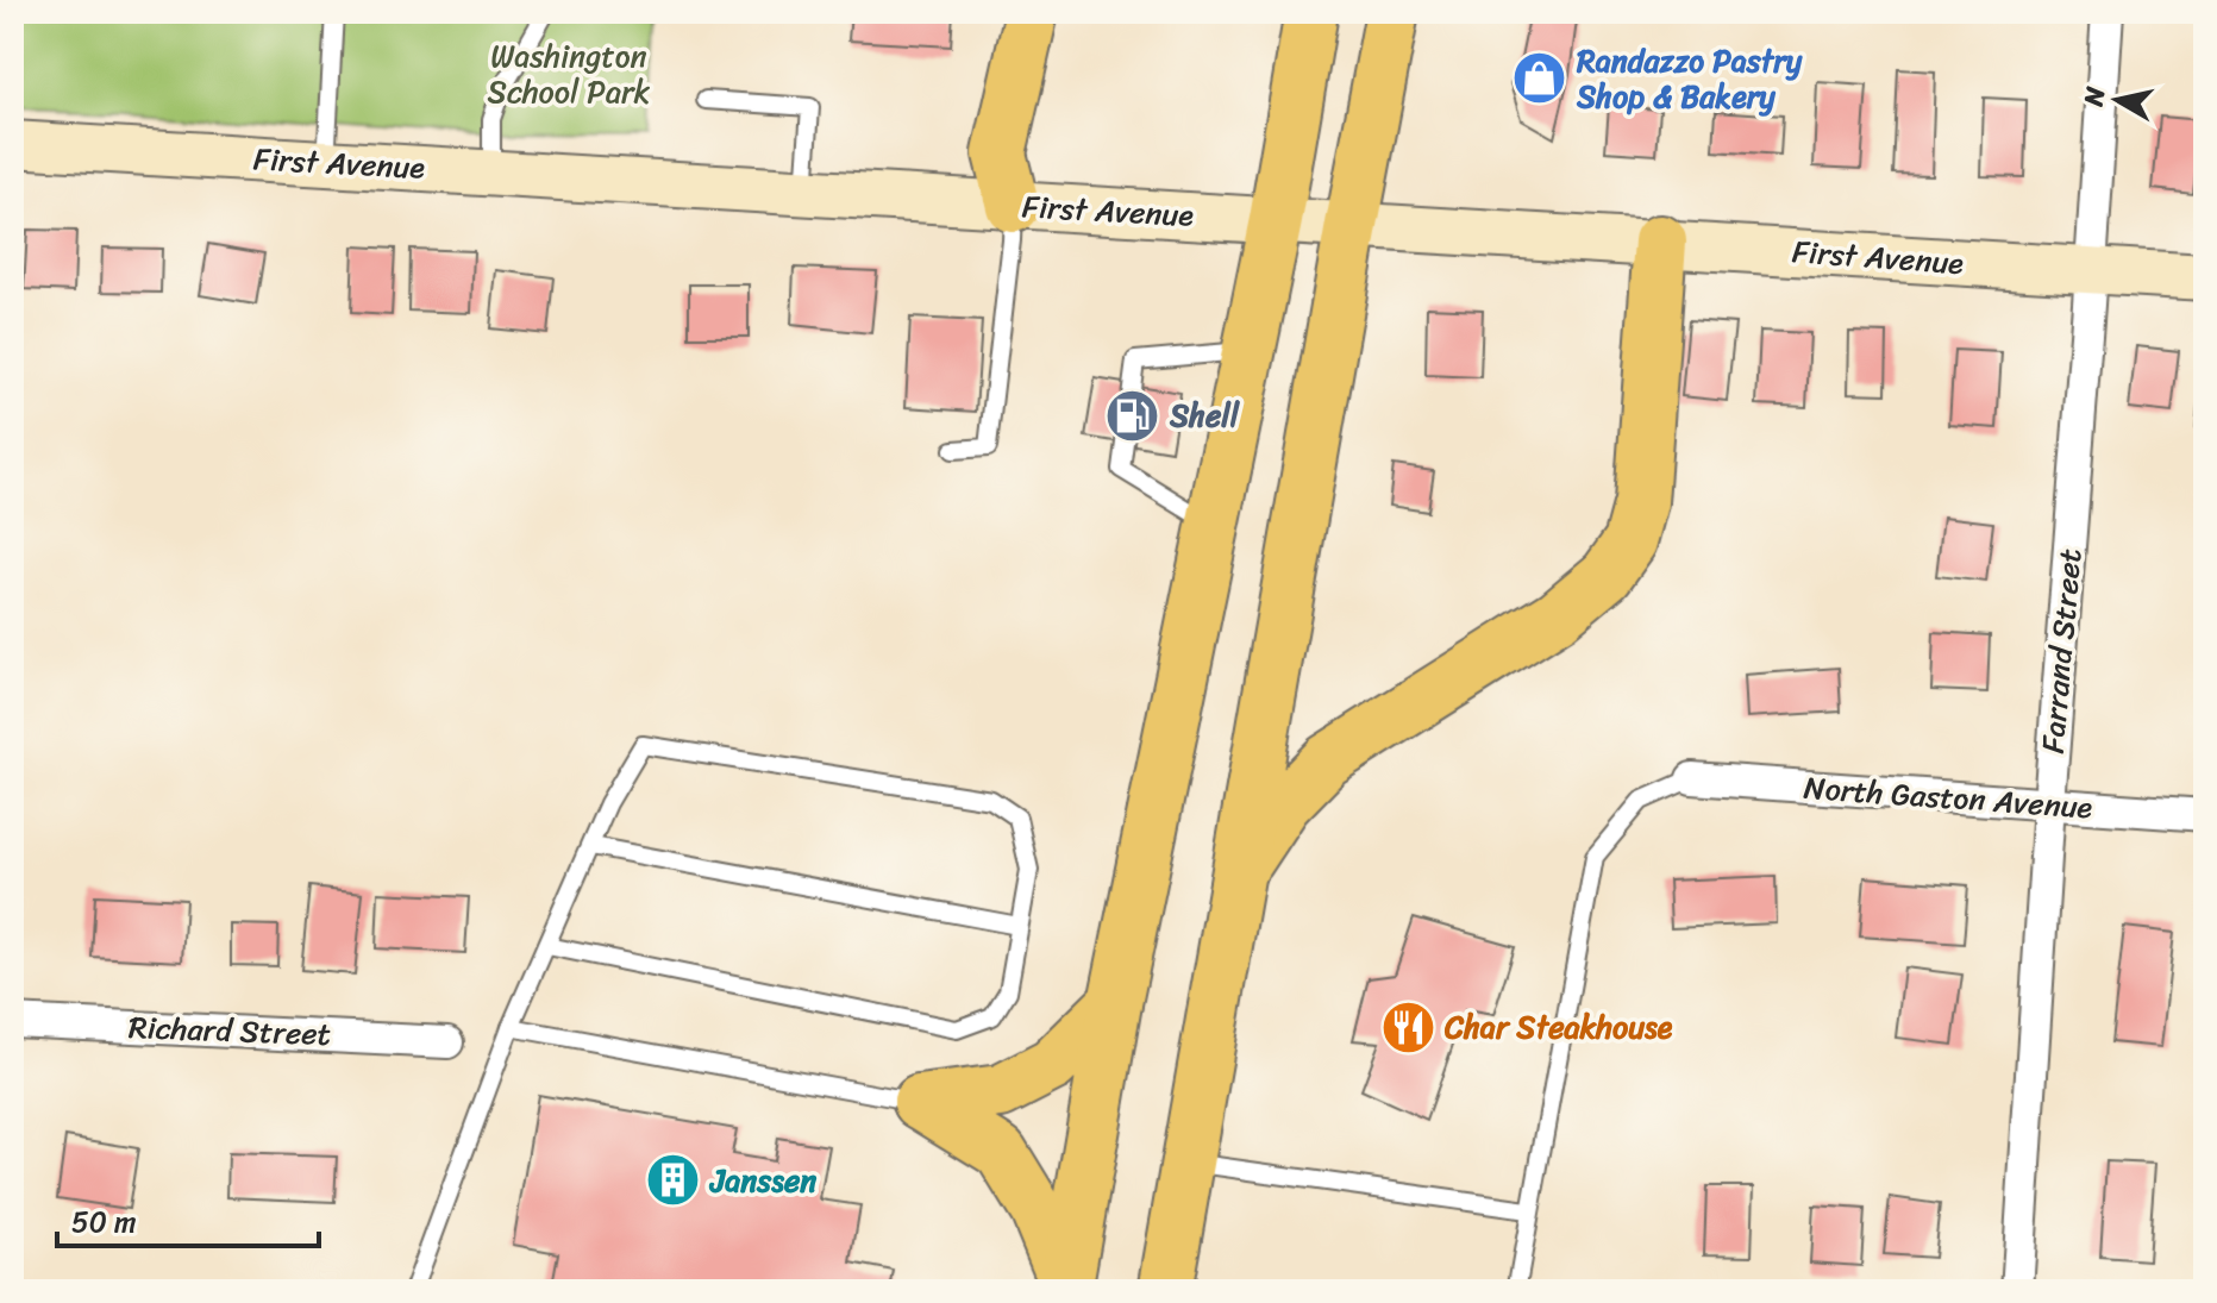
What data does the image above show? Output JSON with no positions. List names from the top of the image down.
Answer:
{
  "streets": {
    "street": [
      "First Avenue",
      "Farrand Street",
      "North Gaston Avenue",
      "Richard Street"
    ]
  },
  "crossings": [
    ["First Avenue", "Farrand Street"],
    ["Farrand Street", "North Gaston Avenue"]
  ],
  "parks": ["Washington School Park"],
  "places": {
    "shop": ["Randazzo Pastry Shop & Bakery"],
    "fuel station": ["Shell"],
    "restaurant": ["Char Steakhouse"],
    "building": ["Janssen"]
  },
  "scale_bar": "50 m",
  "north": "left"
}
